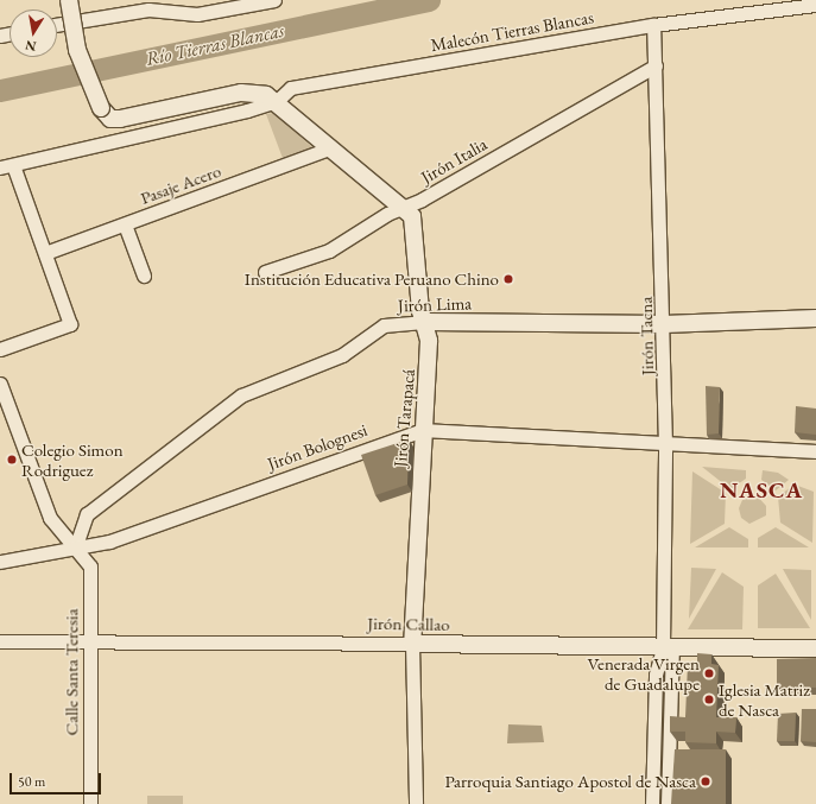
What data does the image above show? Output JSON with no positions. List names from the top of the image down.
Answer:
{
  "streets": {
    "street": [
      "Malecón Tierras Blancas",
      "Jirón Italia",
      "Pasaje Acero",
      "Jirón Lima",
      "Jirón Tacna",
      "Jirón Tarapacá",
      "Jirón Bolognesi",
      "Jirón Callao",
      "Calle Santa Teresia"
    ]
  },
  "crossings": [
    ["Malecón Tierras Blancas", "Jirón Tacna"],
    ["Malecón Tierras Blancas", "Jirón Tarapacá"],
    ["Jirón Italia", "Jirón Tacna"],
    ["Jirón Italia", "Jirón Tarapacá"],
    ["Pasaje Acero", "Jirón Tarapacá"],
    ["Jirón Lima", "Jirón Tacna"],
    ["Jirón Lima", "Jirón Tarapacá"],
    ["Jirón Lima", "Jirón Bolognesi"],
    ["Jirón Lima", "Calle Santa Teresia"],
    ["Jirón Tacna", "Jirón Bolognesi"],
    ["Jirón Tacna", "Jirón Callao"],
    ["Jirón Tarapacá", "Jirón Bolognesi"],
    ["Jirón Tarapacá", "Jirón Callao"],
    ["Jirón Bolognesi", "Calle Santa Teresia"],
    ["Jirón Callao", "Calle Santa Teresia"]
  ],
  "districts": ["NASCA"],
  "water": ["Río Tierras Blancas"],
  "places": [
    "Institución Educativa Peruano Chino",
    "Colegio Simon Rodriguez",
    "Venerada Virgen de Guadalupe",
    "Iglesia Matriz de Nasca",
    "Parroquia Santiago Apostol de Nasca"
  ],
  "scale_bar": "50 m",
  "north": "bottom"
}
